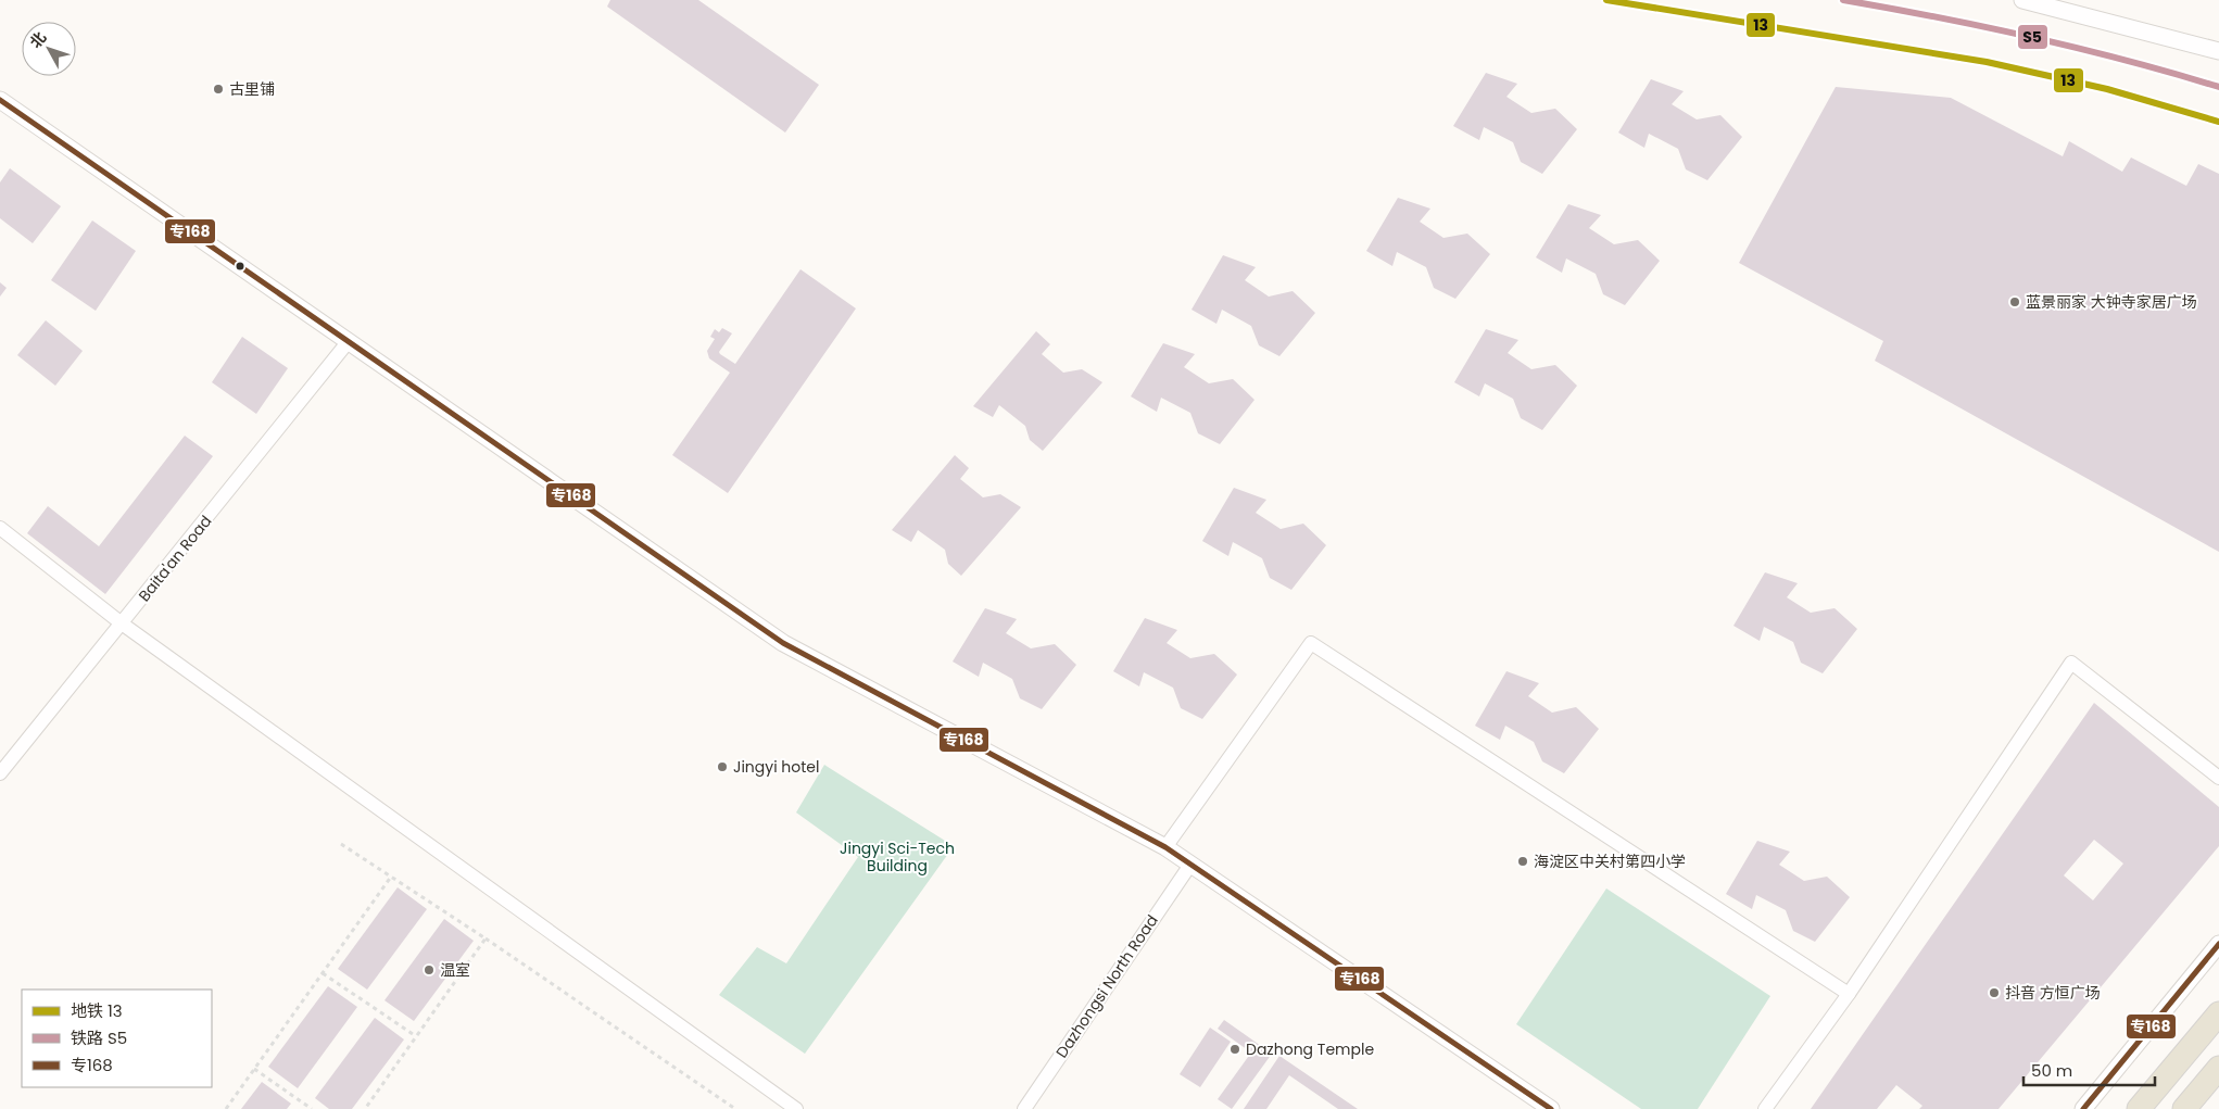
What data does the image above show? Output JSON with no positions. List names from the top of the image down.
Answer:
{
  "streets": {
    "street": ["Baita'an Road", "Dazhongsi North Road"]
  },
  "parks": ["Jingyi Sci-Tech Building"],
  "places": [
    "古里铺",
    "蓝景丽家 大钟寺家居广场",
    "Jingyi hotel",
    "海淀区中关村第四小学",
    "温室",
    "抖音 方恒广场",
    "Dazhong Temple"
  ],
  "lines": ["metro line 13", "rail line S5", "transit line 专168"],
  "legend": ["地铁 13", "铁路 S5", "专168"],
  "scale_bar": "50 m",
  "north": "top left"
}
